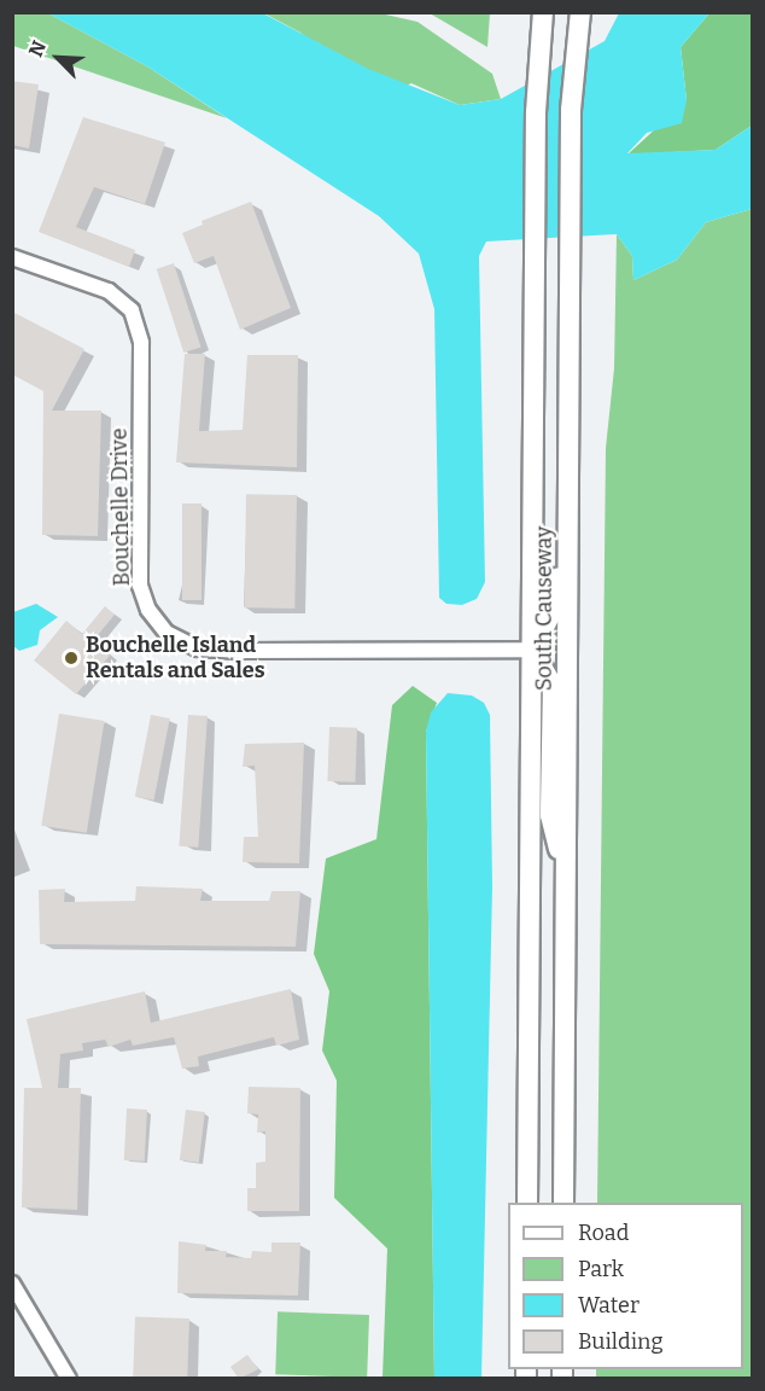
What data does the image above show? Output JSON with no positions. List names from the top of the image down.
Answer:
{
  "streets": {
    "main road": ["South Causeway"],
    "street": ["Bouchelle Drive"]
  },
  "crossings": [
    ["Bouchelle Drive", "South Causeway"]
  ],
  "places": ["Bouchelle Island Rentals and Sales"],
  "legend": [
    "Road",
    "Park",
    "Water",
    "Building"
  ],
  "north": "top left"
}
